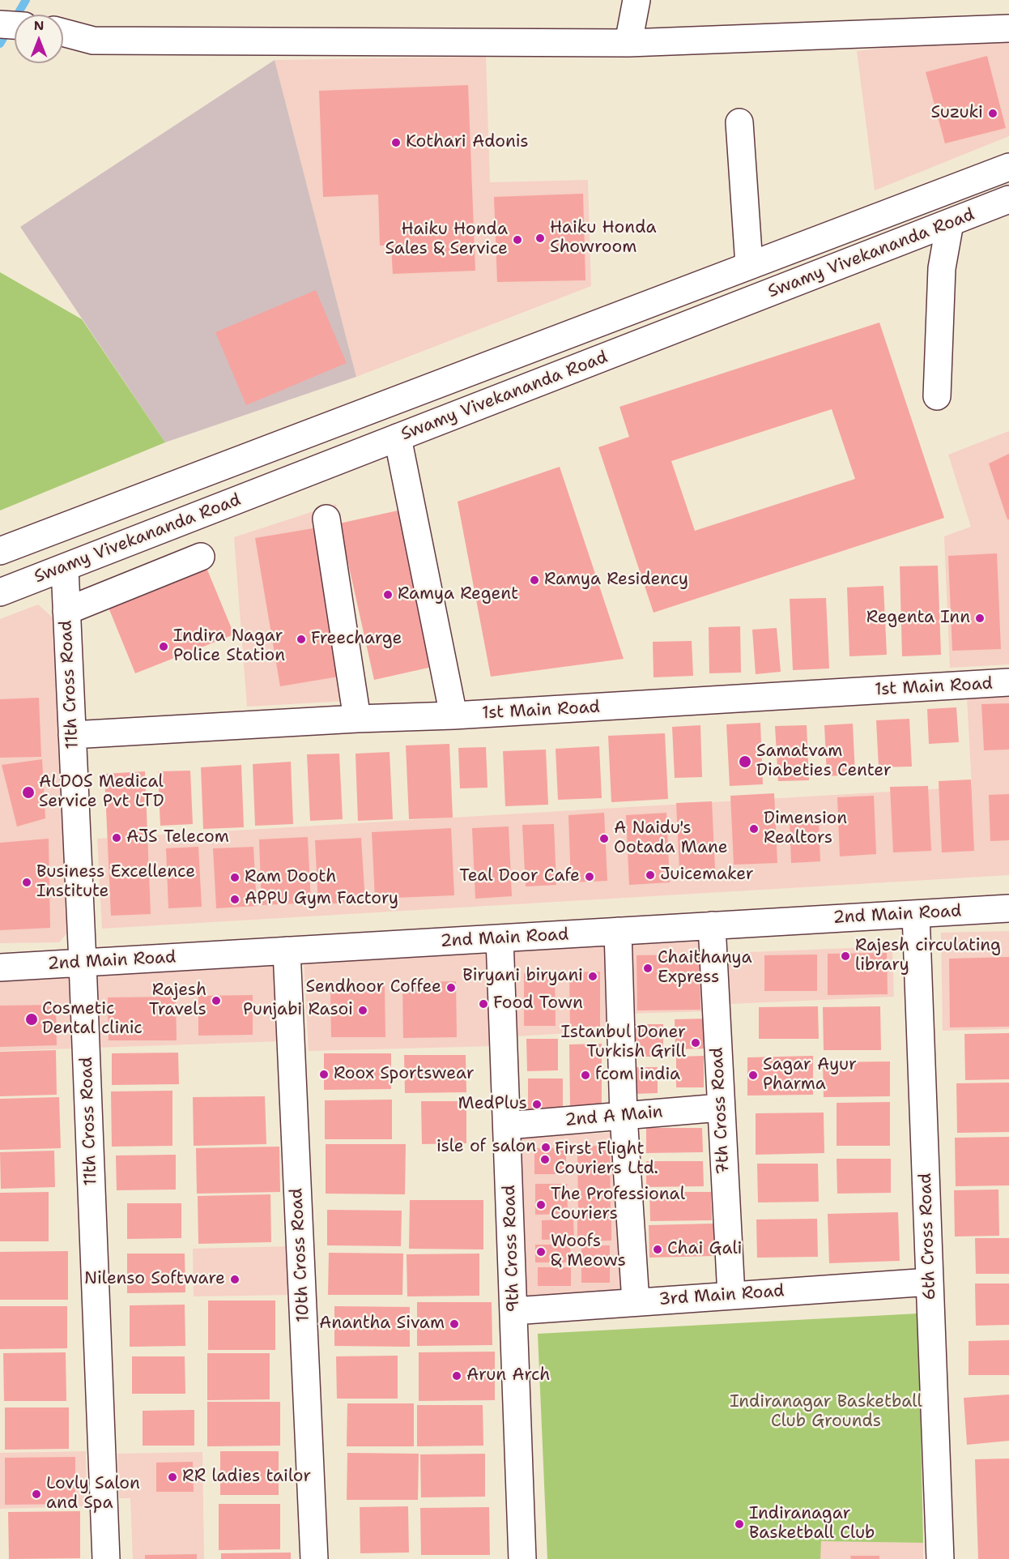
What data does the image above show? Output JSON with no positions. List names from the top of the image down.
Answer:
{
  "streets": {
    "street": [
      "Swamy Vivekananda Road",
      "11th Cross Road",
      "1st Main Road",
      "2nd Main Road",
      "7th Cross Road",
      "2nd A Main",
      "6th Cross Road",
      "9th Cross Road",
      "10th Cross Road",
      "3rd Main Road"
    ]
  },
  "crossings": [
    ["Swamy Vivekananda Road", "11th Cross Road"],
    ["11th Cross Road", "1st Main Road"],
    ["11th Cross Road", "2nd Main Road"],
    ["2nd Main Road", "7th Cross Road"],
    ["2nd Main Road", "6th Cross Road"],
    ["2nd Main Road", "9th Cross Road"],
    ["2nd Main Road", "10th Cross Road"],
    ["7th Cross Road", "2nd A Main"],
    ["7th Cross Road", "3rd Main Road"],
    ["2nd A Main", "9th Cross Road"],
    ["6th Cross Road", "3rd Main Road"],
    ["9th Cross Road", "3rd Main Road"]
  ],
  "parks": ["Indiranagar Basketball Club Grounds"],
  "places": [
    "Suzuki",
    "Kothari Adonis",
    "Haiku Honda Showroom",
    "Haiku Honda Sales & Service",
    "Ramya Residency",
    "Ramya Regent",
    "Regenta Inn",
    "Freecharge",
    "Indira Nagar Police Station",
    "Samatvam Diabeties Center",
    "ALDOS Medical Service Pvt LTD",
    "Dimension Realtors",
    "AJS Telecom",
    "A Naidu's Ootada Mane",
    "Juicemaker",
    "Teal Door Cafe",
    "Ram Dooth",
    "Business Excellence Institute",
    "APPU Gym Factory",
    "Rajesh circulating library",
    "Chaithanya Express",
    "Biryani biryani",
    "Sendhoor Coffee",
    "Rajesh Travels",
    "Food Town",
    "Punjabi Rasoi",
    "Cosmetic Dental clinic",
    "Istanbul Doner Turkish Grill",
    "Roox Sportswear",
    "fcom india",
    "Sagar Ayur Pharma",
    "MedPlus",
    "isle of salon",
    "First Flight Couriers Ltd.",
    "The Professional Couriers",
    "Chai Gali",
    "Woofs & Meows",
    "Nilenso Software",
    "Anantha Sivam",
    "Arun Arch",
    "RR ladies tailor",
    "Lovly Salon and Spa",
    "Indiranagar Basketball Club"
  ],
  "north": "top"
}
